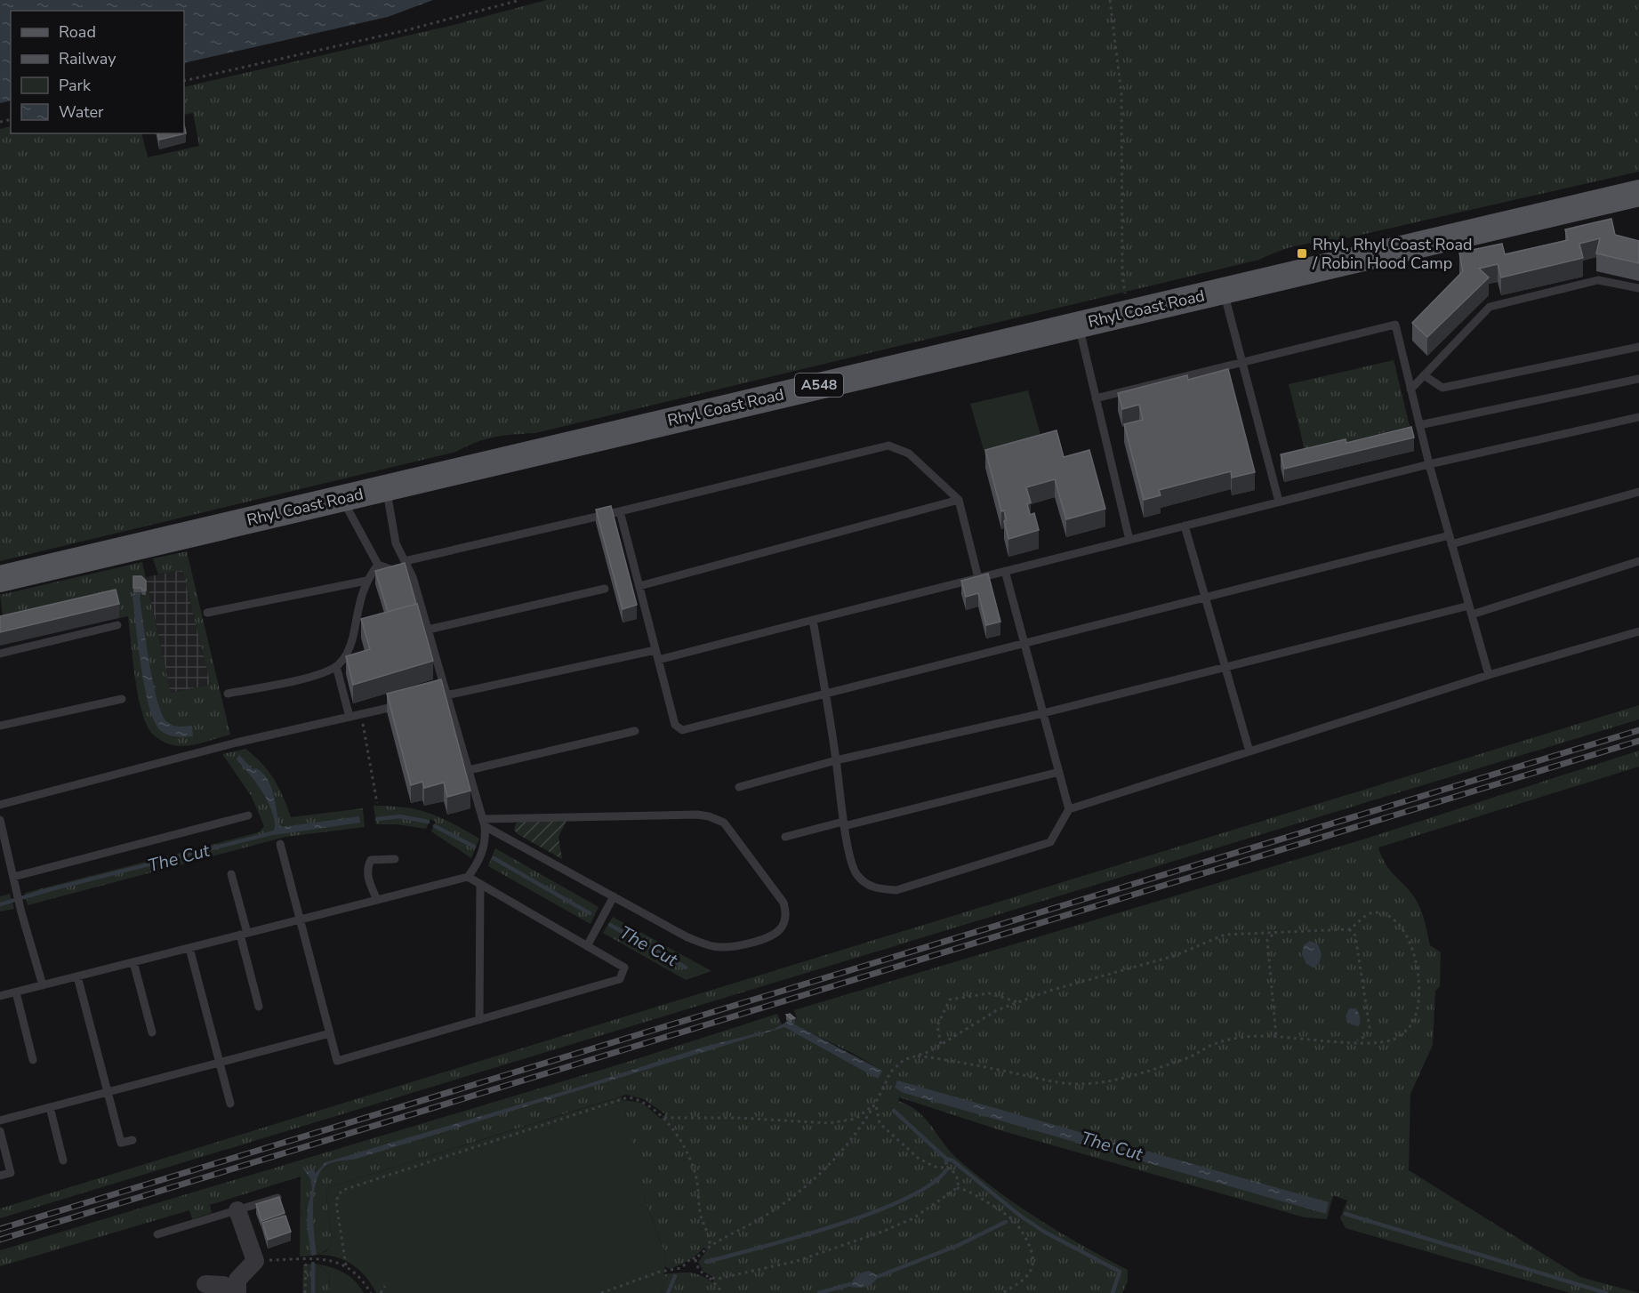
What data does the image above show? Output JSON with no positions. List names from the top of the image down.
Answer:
{
  "streets": {
    "main road": ["Rhyl Coast Road", "A548"]
  },
  "water": ["The Cut"],
  "places": {
    "transit": ["Rhyl, Rhyl Coast Road / Robin Hood Camp"]
  },
  "legend": [
    "Road",
    "Railway",
    "Park",
    "Water"
  ]
}
